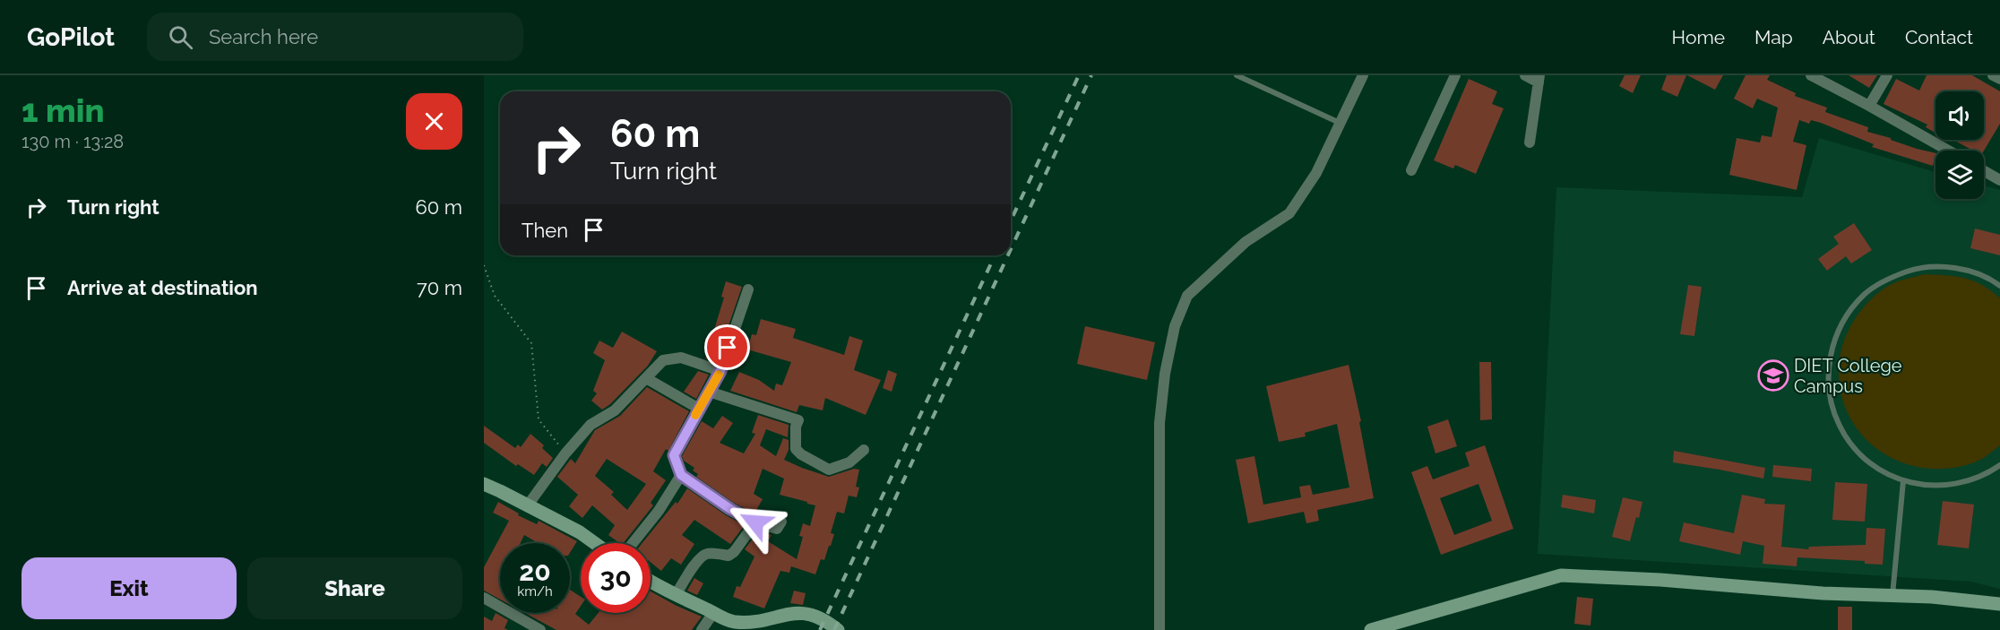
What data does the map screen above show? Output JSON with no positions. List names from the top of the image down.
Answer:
{
  "places": {
    "school or university": ["DIET College Campus"]
  },
  "page": {
    "header": "GoPilot",
    "search": "Search here",
    "nav": [
      "Home",
      "Map",
      "About",
      "Contact"
    ],
    "heading": ["1 min", "130 m · 13:28"],
    "turn": ["60 m", "Turn right"],
    "list": [
      {
        "name": "Turn right",
        "value": "60 m"
      },
      {
        "name": "Arrive at destination",
        "value": "70 m"
      }
    ],
    "then": "Then",
    "speed": "20 km/h",
    "limit": "30",
    "buttons": ["Exit", "Share"]
  }
}
